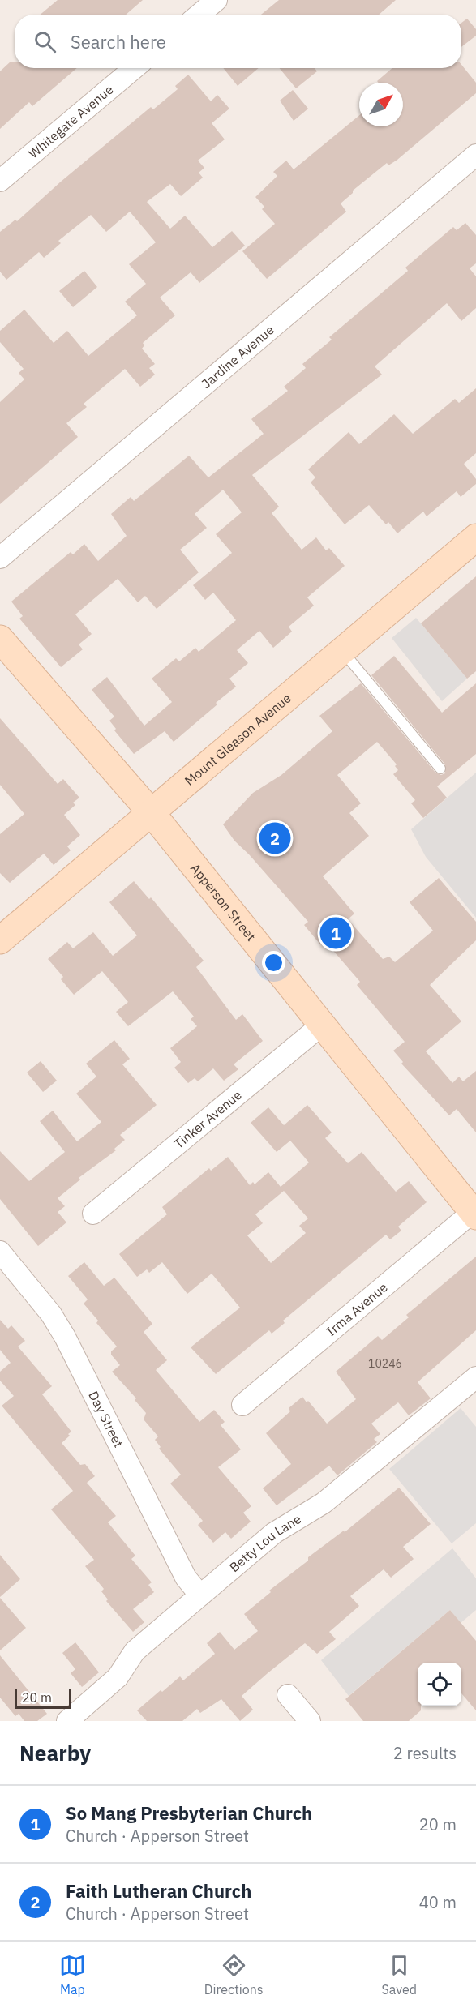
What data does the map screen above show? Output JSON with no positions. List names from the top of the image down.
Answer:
{
  "streets": {
    "street": [
      "Whitegate Avenue",
      "Jardine Avenue",
      "Mount Gleason Avenue",
      "Apperson Street",
      "Tinker Avenue",
      "Irma Avenue",
      "Day Street",
      "Betty Lou Lane"
    ]
  },
  "crossings": [
    ["Mount Gleason Avenue", "Apperson Street"],
    ["Apperson Street", "Tinker Avenue"],
    ["Apperson Street", "Irma Avenue"],
    ["Day Street", "Betty Lou Lane"]
  ],
  "house_numbers": ["10246"],
  "scale_bar": "20 m",
  "north": "top right",
  "page": {
    "search": "Search here",
    "pins": ["2", "1"],
    "scale": "20 m",
    "heading": ["Nearby", "2 results"],
    "list": [
      {
        "mark": "1",
        "name": "So Mang Presbyterian Church",
        "note": "Church · Apperson Street",
        "value": "20 m"
      },
      {
        "mark": "2",
        "name": "Faith Lutheran Church",
        "note": "Church · Apperson Street",
        "value": "40 m"
      }
    ],
    "nav": ["Map", "Directions", "Saved"]
  }
}
